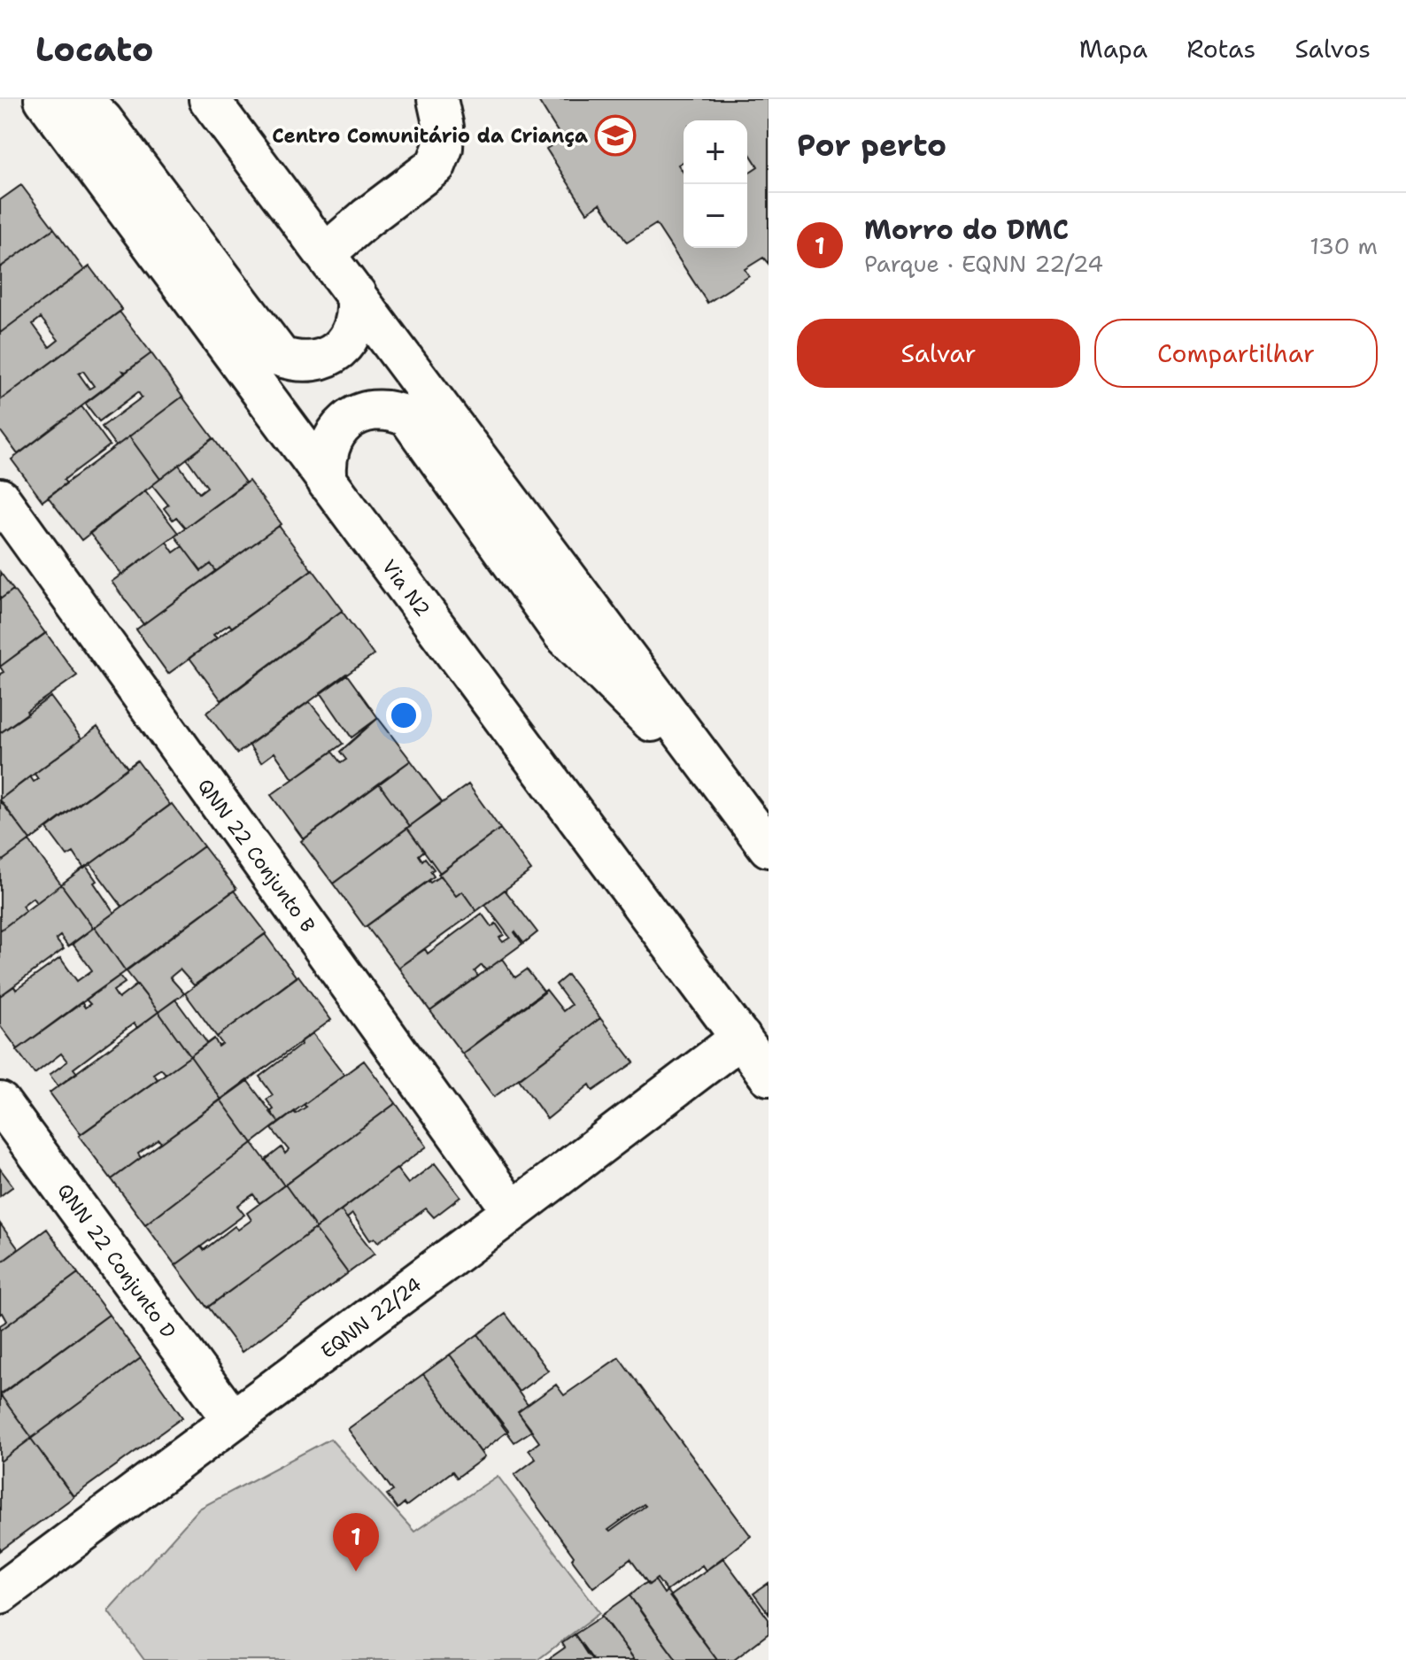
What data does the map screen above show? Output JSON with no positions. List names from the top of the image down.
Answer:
{
  "streets": {
    "main road": [
      "Via N2",
      "QNN 22 Conjunto B",
      "QNN 22 Conjunto D",
      "EQNN 22/24"
    ]
  },
  "crossings": [
    ["Via N2", "EQNN 22/24"],
    ["QNN 22 Conjunto B", "EQNN 22/24"],
    ["QNN 22 Conjunto D", "EQNN 22/24"]
  ],
  "places": {
    "school or university": ["Centro Comunitário da Criança"]
  },
  "page": {
    "header": "Locato",
    "nav": ["Mapa", "Rotas", "Salvos"],
    "heading": "Por perto",
    "map_buttons": ["+", "−"],
    "list": [
      {
        "mark": "1",
        "name": "Morro do DMC",
        "note": "Parque · EQNN 22/24",
        "value": "130 m"
      }
    ],
    "buttons": ["Salvar", "Compartilhar"],
    "pins": "1"
  }
}
